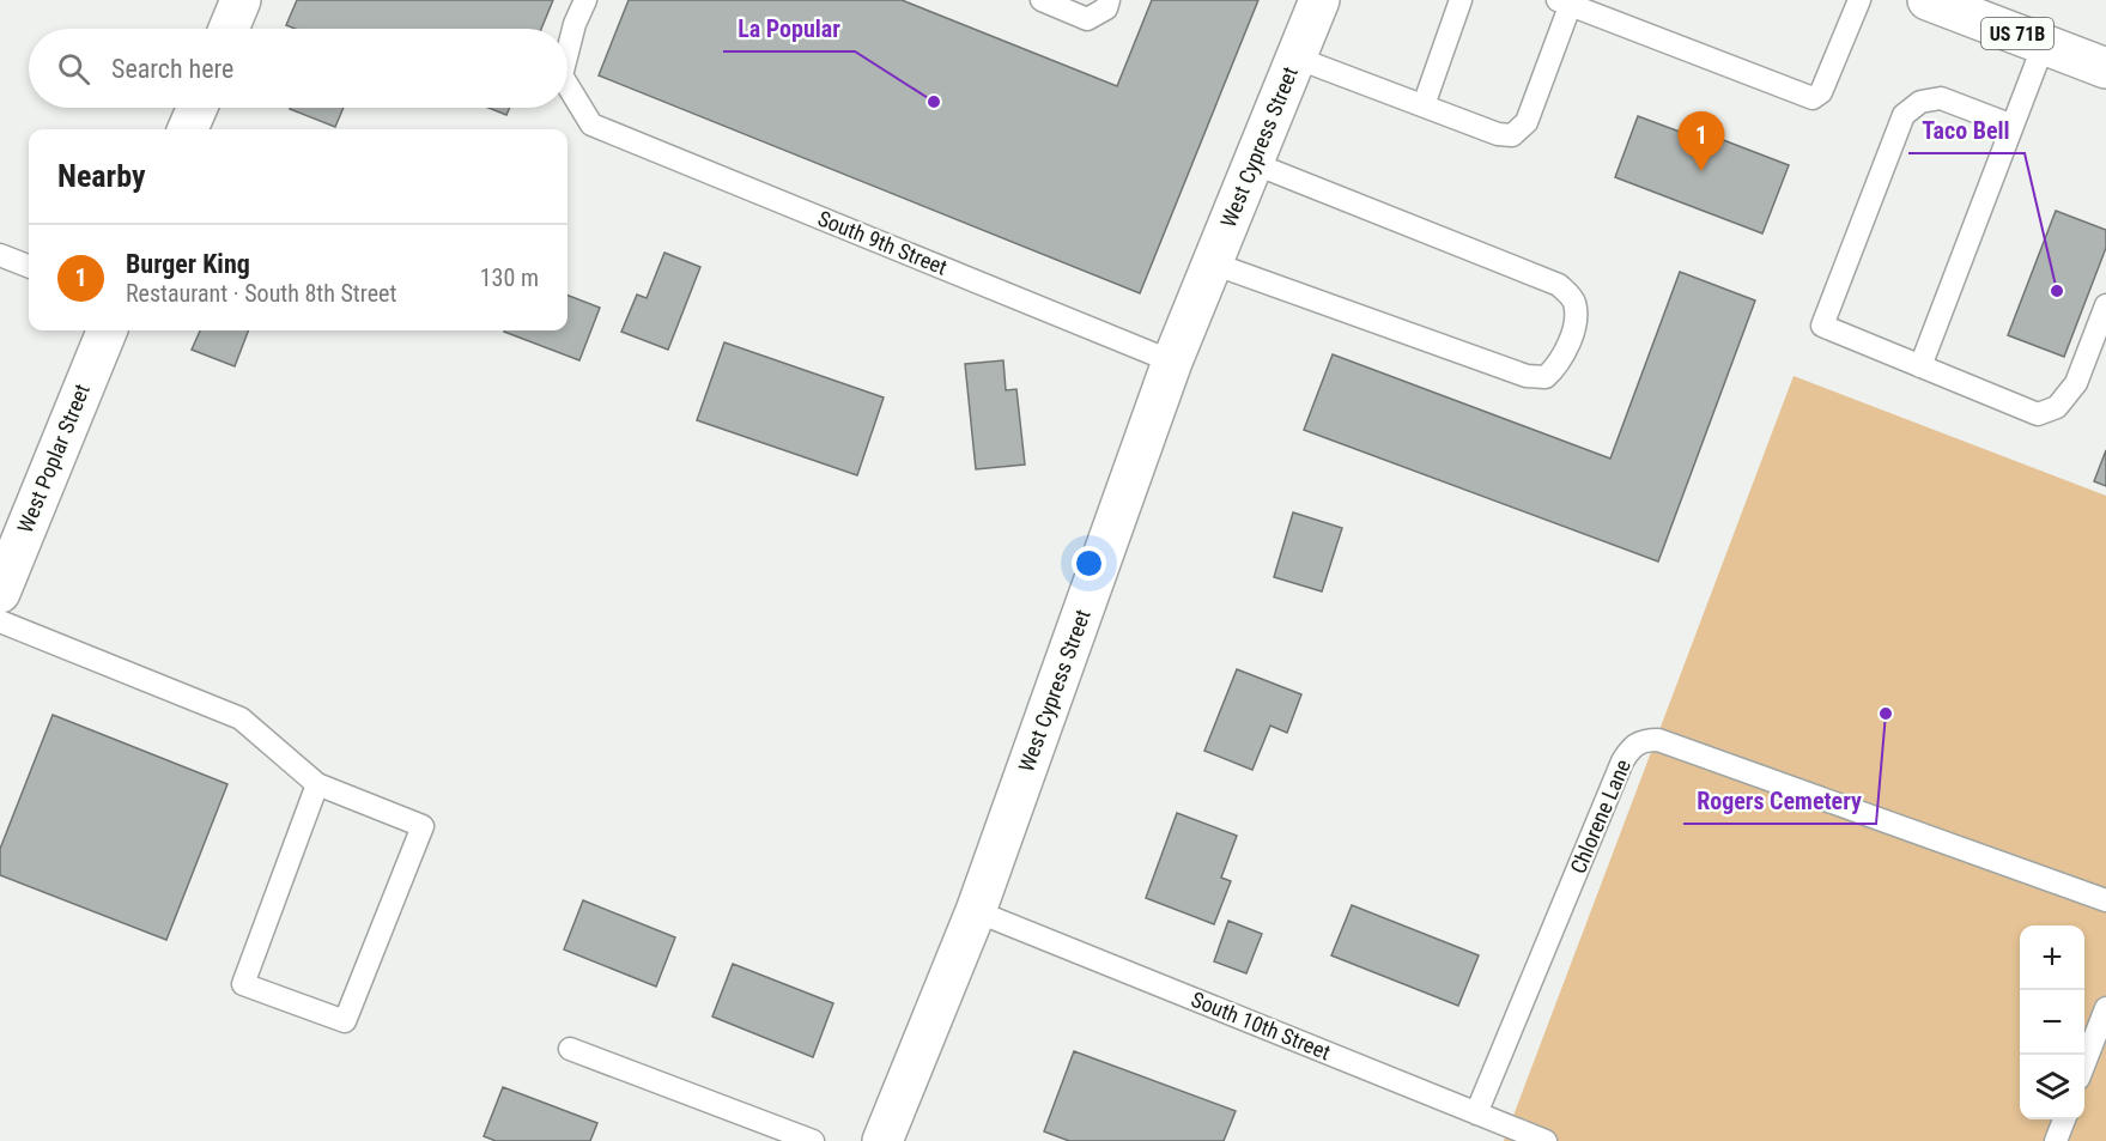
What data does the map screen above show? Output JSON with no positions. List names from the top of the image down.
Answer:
{
  "streets": {
    "street": ["US 71B", "West Cypress Street", "West Poplar Street"],
    "lane": ["South 9th Street", "Chlorene Lane", "South 10th Street"]
  },
  "crossings": [
    ["West Cypress Street", "South 9th Street"],
    ["West Cypress Street", "South 10th Street"],
    ["Chlorene Lane", "South 10th Street"]
  ],
  "places": ["La Popular", "Taco Bell", "Rogers Cemetery"],
  "page": {
    "search": "Search here",
    "pins": "1",
    "heading": "Nearby",
    "list": [
      {
        "mark": "1",
        "name": "Burger King",
        "note": "Restaurant · South 8th Street",
        "value": "130 m"
      }
    ],
    "map_buttons": ["+", "−"]
  }
}
